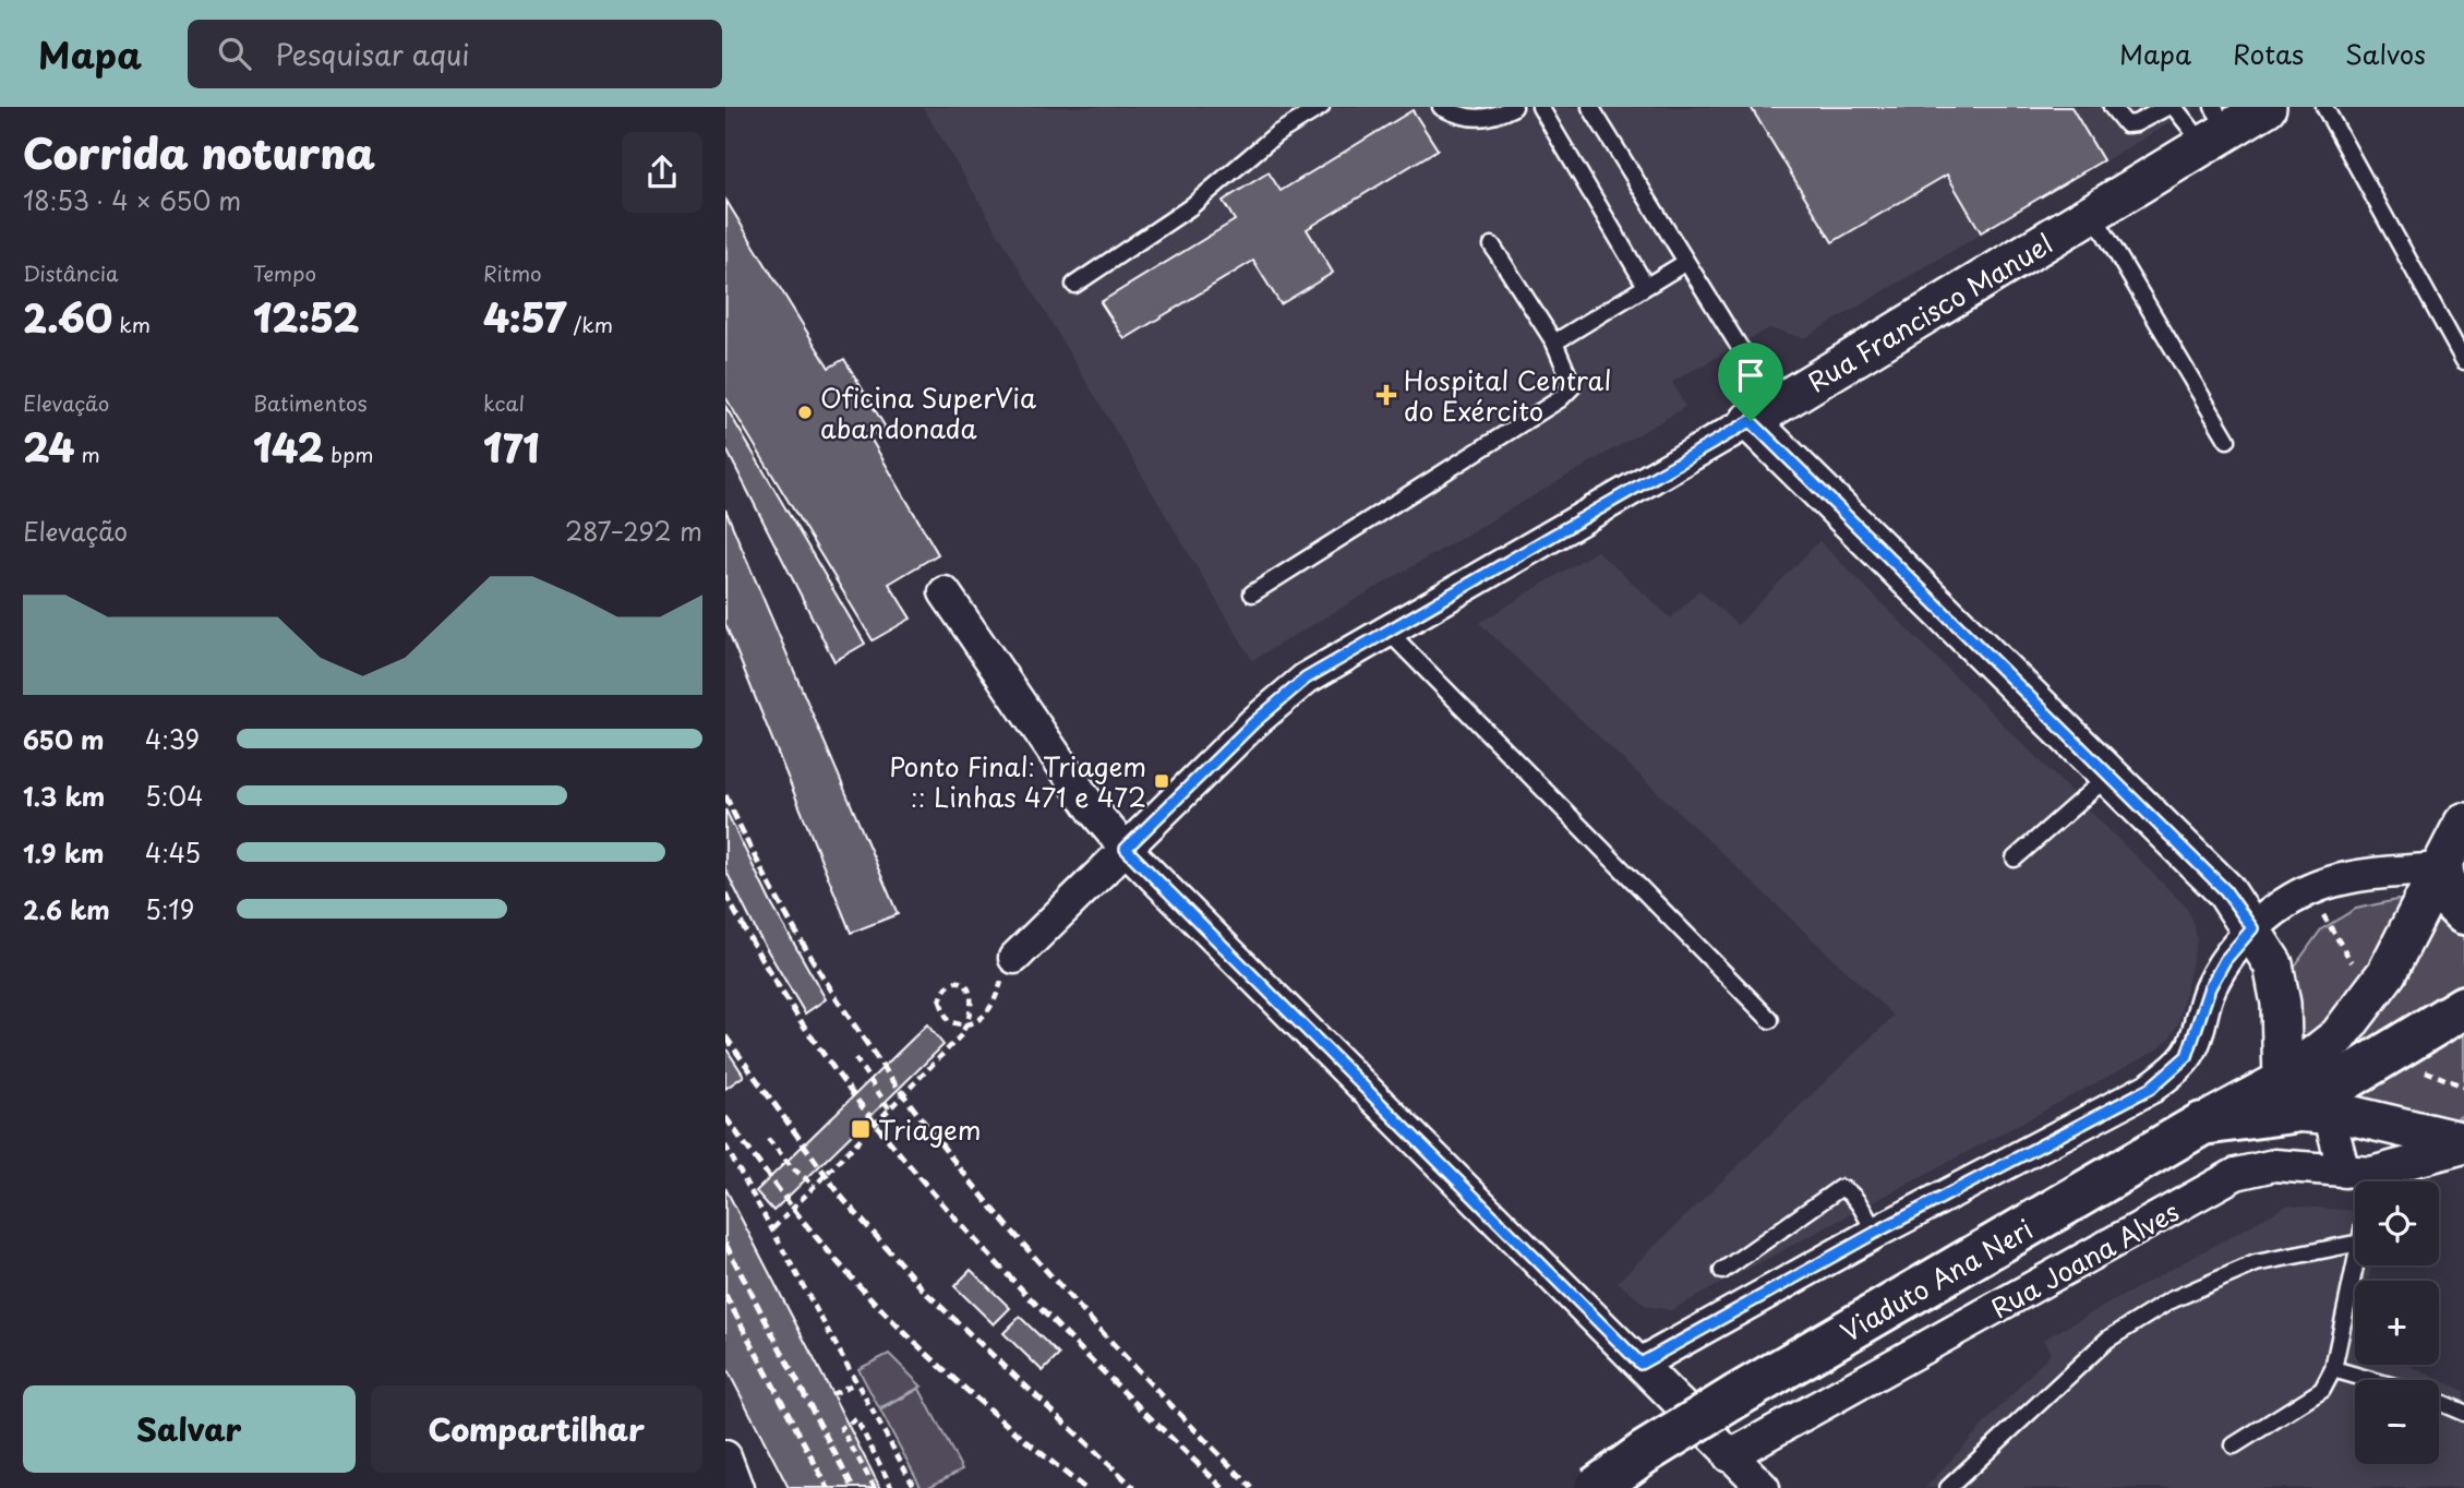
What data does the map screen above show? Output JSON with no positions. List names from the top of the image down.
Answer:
{
  "streets": {
    "main road": ["Viaduto Ana Neri"],
    "street": ["Rua Francisco Manuel", "Rua Joana Alves"]
  },
  "places": {
    "health": ["Hospital Central do Exército"],
    "other": ["Oficina SuperVia abandonada"],
    "transit": ["Ponto Final: Triagem :: Linhas 471 e 472", "Triagem"]
  },
  "page": {
    "header": "Mapa",
    "search": "Pesquisar aqui",
    "nav": ["Mapa", "Rotas", "Salvos"],
    "heading": ["Corrida noturna", "18:53 · 4 × 650 m"],
    "stats": [
      ["Distância", "2.60 km"],
      ["Tempo", "12:52"],
      ["Ritmo", "4:57 /km"],
      ["Elevação", "24 m"],
      ["Batimentos", "142 bpm"],
      ["kcal", "171"]
    ],
    "chart": ["Elevação", "287–292 m"],
    "list": [
      {
        "name": "650 m",
        "note": "4:39"
      },
      {
        "name": "1.3 km",
        "note": "5:04"
      },
      {
        "name": "1.9 km",
        "note": "4:45"
      },
      {
        "name": "2.6 km",
        "note": "5:19"
      }
    ],
    "map_buttons": ["+", "−"],
    "buttons": ["Salvar", "Compartilhar"]
  }
}
